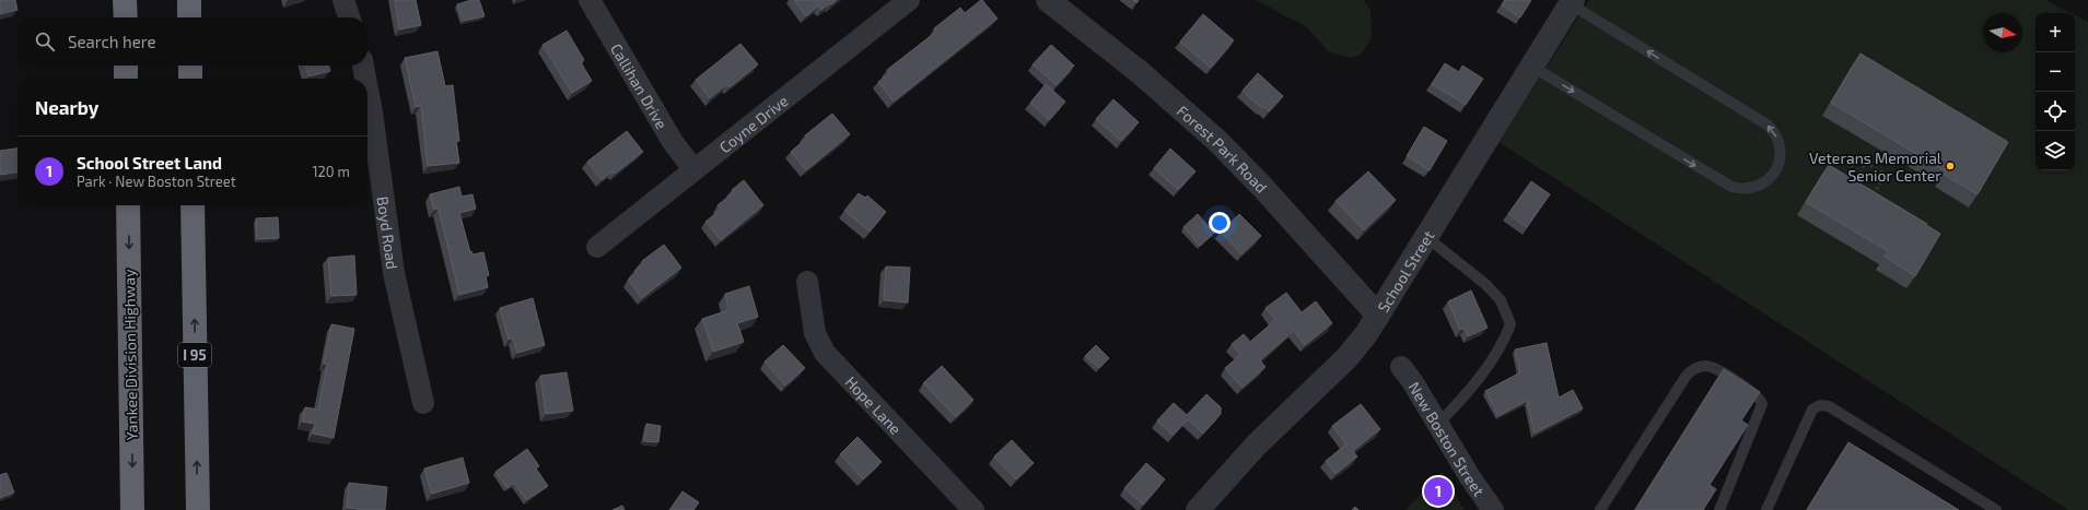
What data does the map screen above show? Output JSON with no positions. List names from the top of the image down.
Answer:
{
  "streets": {
    "highway": ["Yankee Division Highway", "I 95"],
    "street": [
      "Callihan Drive",
      "Coyne Drive",
      "Forest Park Road",
      "Boyd Road",
      "School Street",
      "Hope Lane",
      "New Boston Street"
    ]
  },
  "crossings": [
    ["Callihan Drive", "Coyne Drive"],
    ["Forest Park Road", "School Street"]
  ],
  "places": ["Veterans Memorial Senior Center"],
  "north": "right",
  "page": {
    "map_buttons": ["+", "−"],
    "search": "Search here",
    "heading": "Nearby",
    "list": [
      {
        "mark": "1",
        "name": "School Street Land",
        "note": "Park · New Boston Street",
        "value": "120 m"
      }
    ],
    "pins": "1"
  }
}
